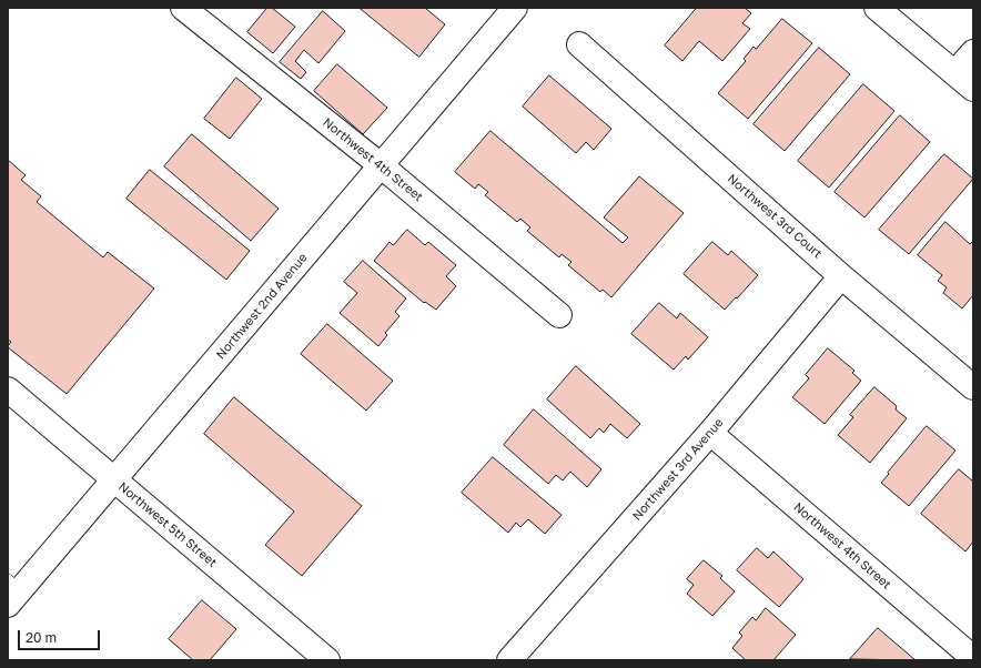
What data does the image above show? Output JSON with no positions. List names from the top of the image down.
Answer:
{
  "streets": {
    "street": [
      "Northwest 4th Street",
      "Northwest 3rd Court",
      "Northwest 2nd Avenue",
      "Northwest 3rd Avenue",
      "Northwest 5th Street"
    ]
  },
  "crossings": [
    ["Northwest 4th Street", "Northwest 2nd Avenue"],
    ["Northwest 4th Street", "Northwest 3rd Avenue"],
    ["Northwest 3rd Court", "Northwest 3rd Avenue"],
    ["Northwest 2nd Avenue", "Northwest 5th Street"]
  ],
  "scale_bar": "20 m"
}
